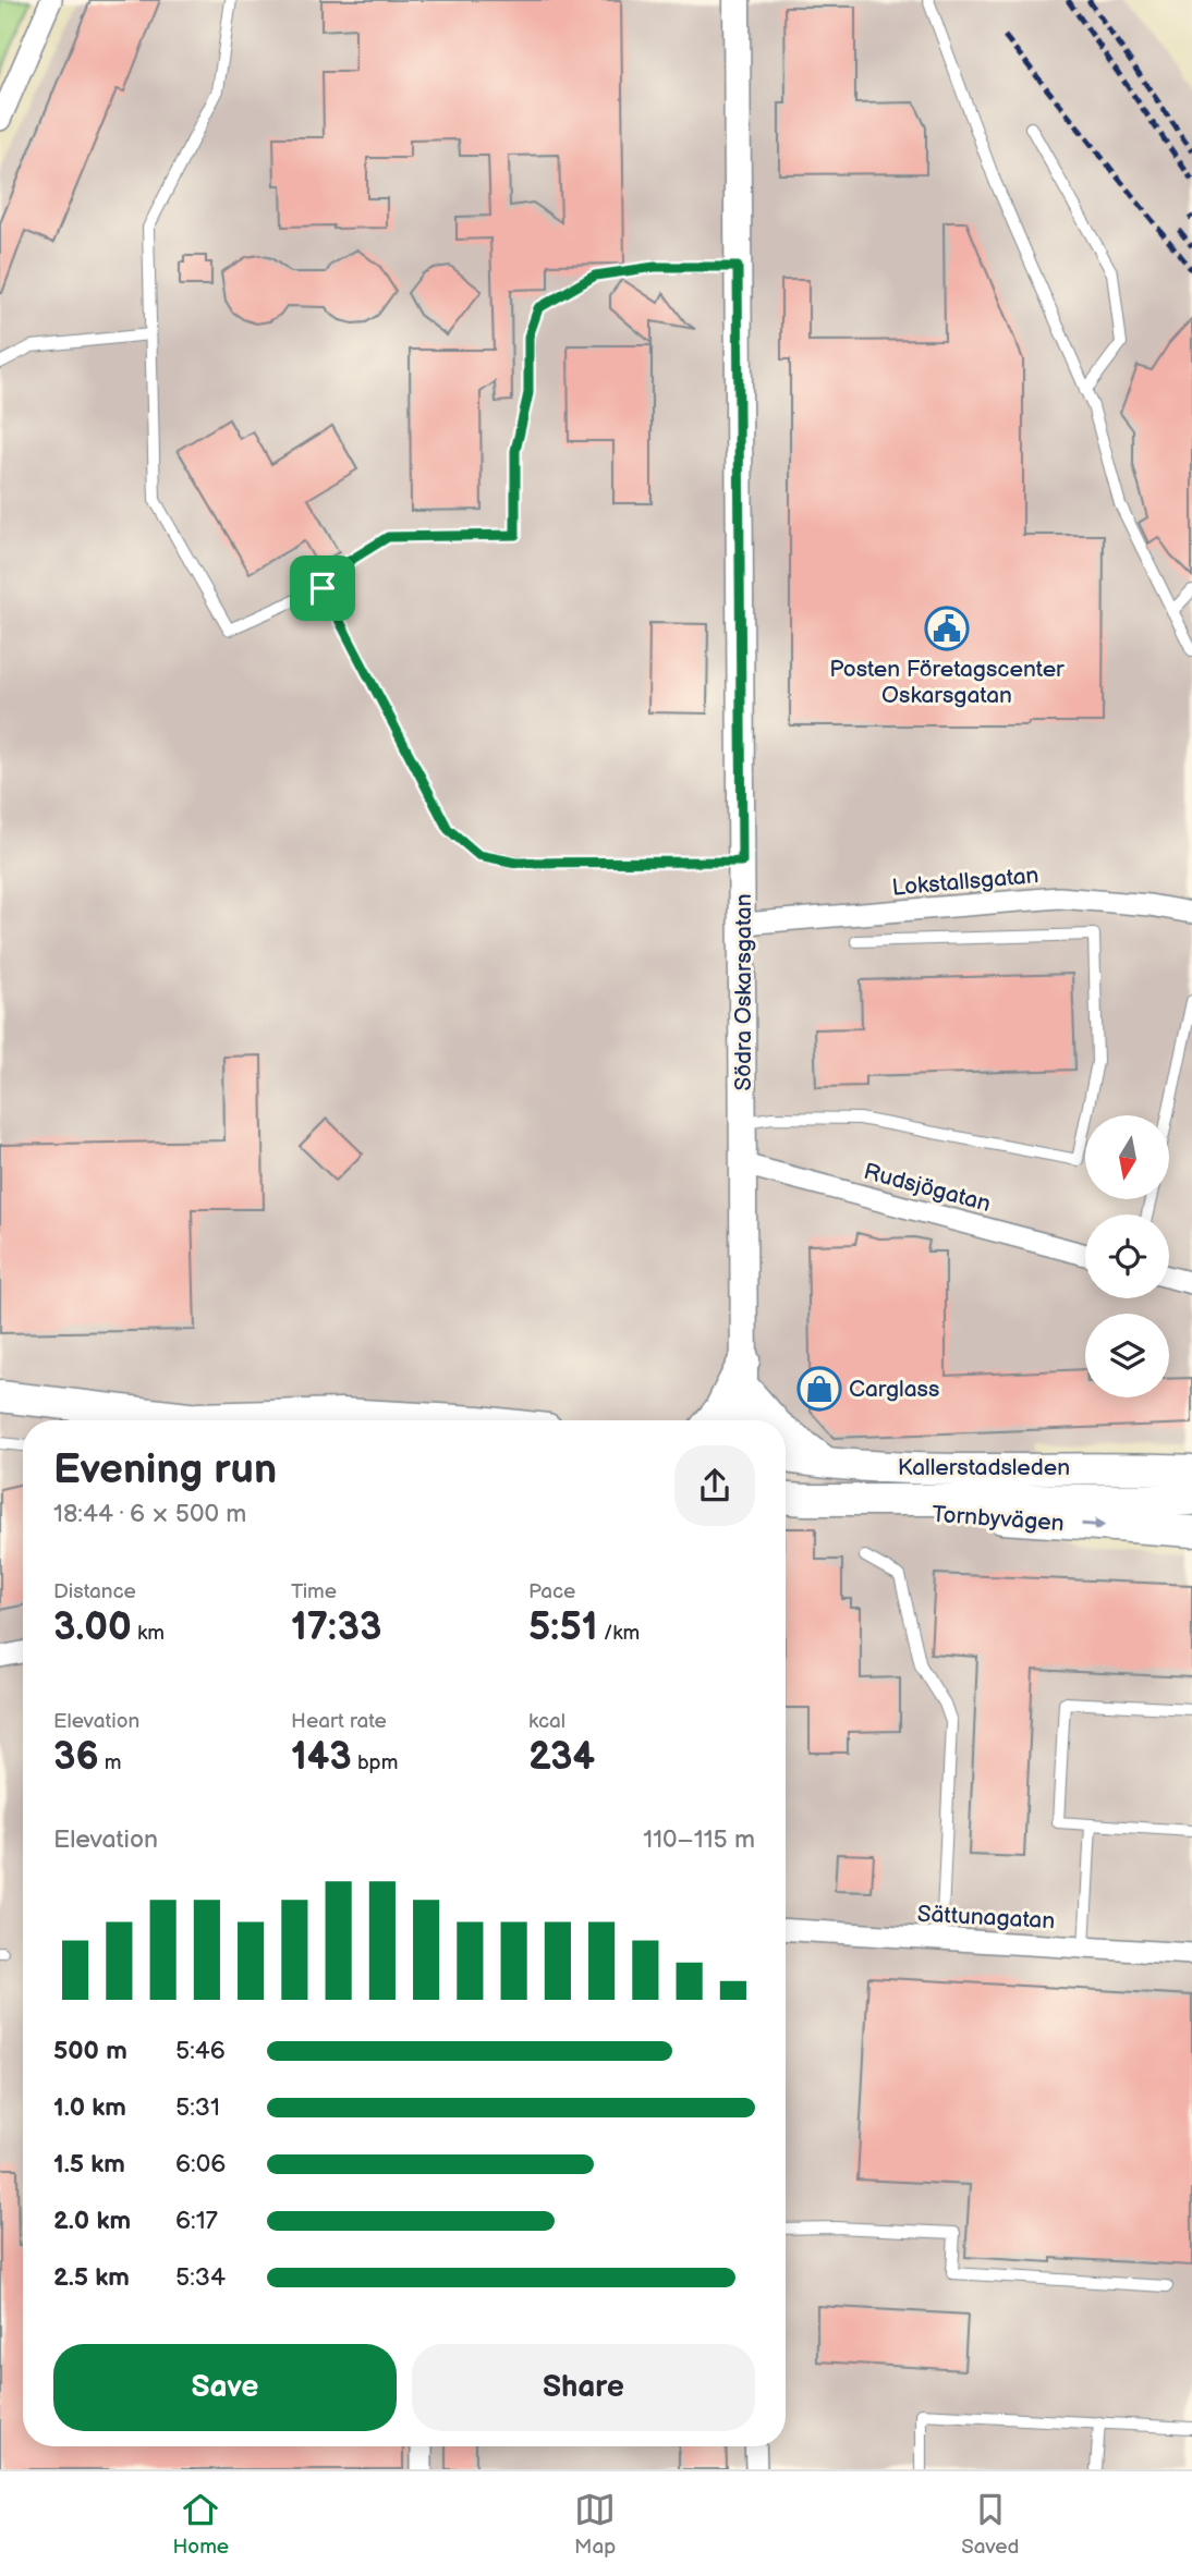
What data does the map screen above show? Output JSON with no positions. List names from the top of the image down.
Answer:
{
  "streets": {
    "main road": ["Kallerstadsleden", "Tornbyvägen"],
    "street": [
      "Lokstallsgatan",
      "Södra Oskarsgatan",
      "Rudsjögatan",
      "Sättunagatan"
    ]
  },
  "crossings": [
    ["Lokstallsgatan", "Södra Oskarsgatan"],
    ["Södra Oskarsgatan", "Rudsjögatan"],
    ["Kallerstadsleden", "Tornbyvägen"]
  ],
  "one_way": ["Tornbyvägen"],
  "places": {
    "public building": ["Posten Företagscenter Oskarsgatan"],
    "shop": ["Carglass"]
  },
  "north": "bottom",
  "page": {
    "heading": ["Evening run", "18:44 · 6 × 500 m"],
    "stats": [
      ["Distance", "3.00 km"],
      ["Time", "17:33"],
      ["Pace", "5:51 /km"],
      ["Elevation", "36 m"],
      ["Heart rate", "143 bpm"],
      ["kcal", "234"]
    ],
    "chart": ["Elevation", "110–115 m"],
    "list": [
      {
        "name": "500 m",
        "note": "5:46"
      },
      {
        "name": "1.0 km",
        "note": "5:31"
      },
      {
        "name": "1.5 km",
        "note": "6:06"
      },
      {
        "name": "2.0 km",
        "note": "6:17"
      },
      {
        "name": "2.5 km",
        "note": "5:34"
      }
    ],
    "buttons": ["Save", "Share"],
    "tabs": ["Home", "Map", "Saved"]
  }
}
